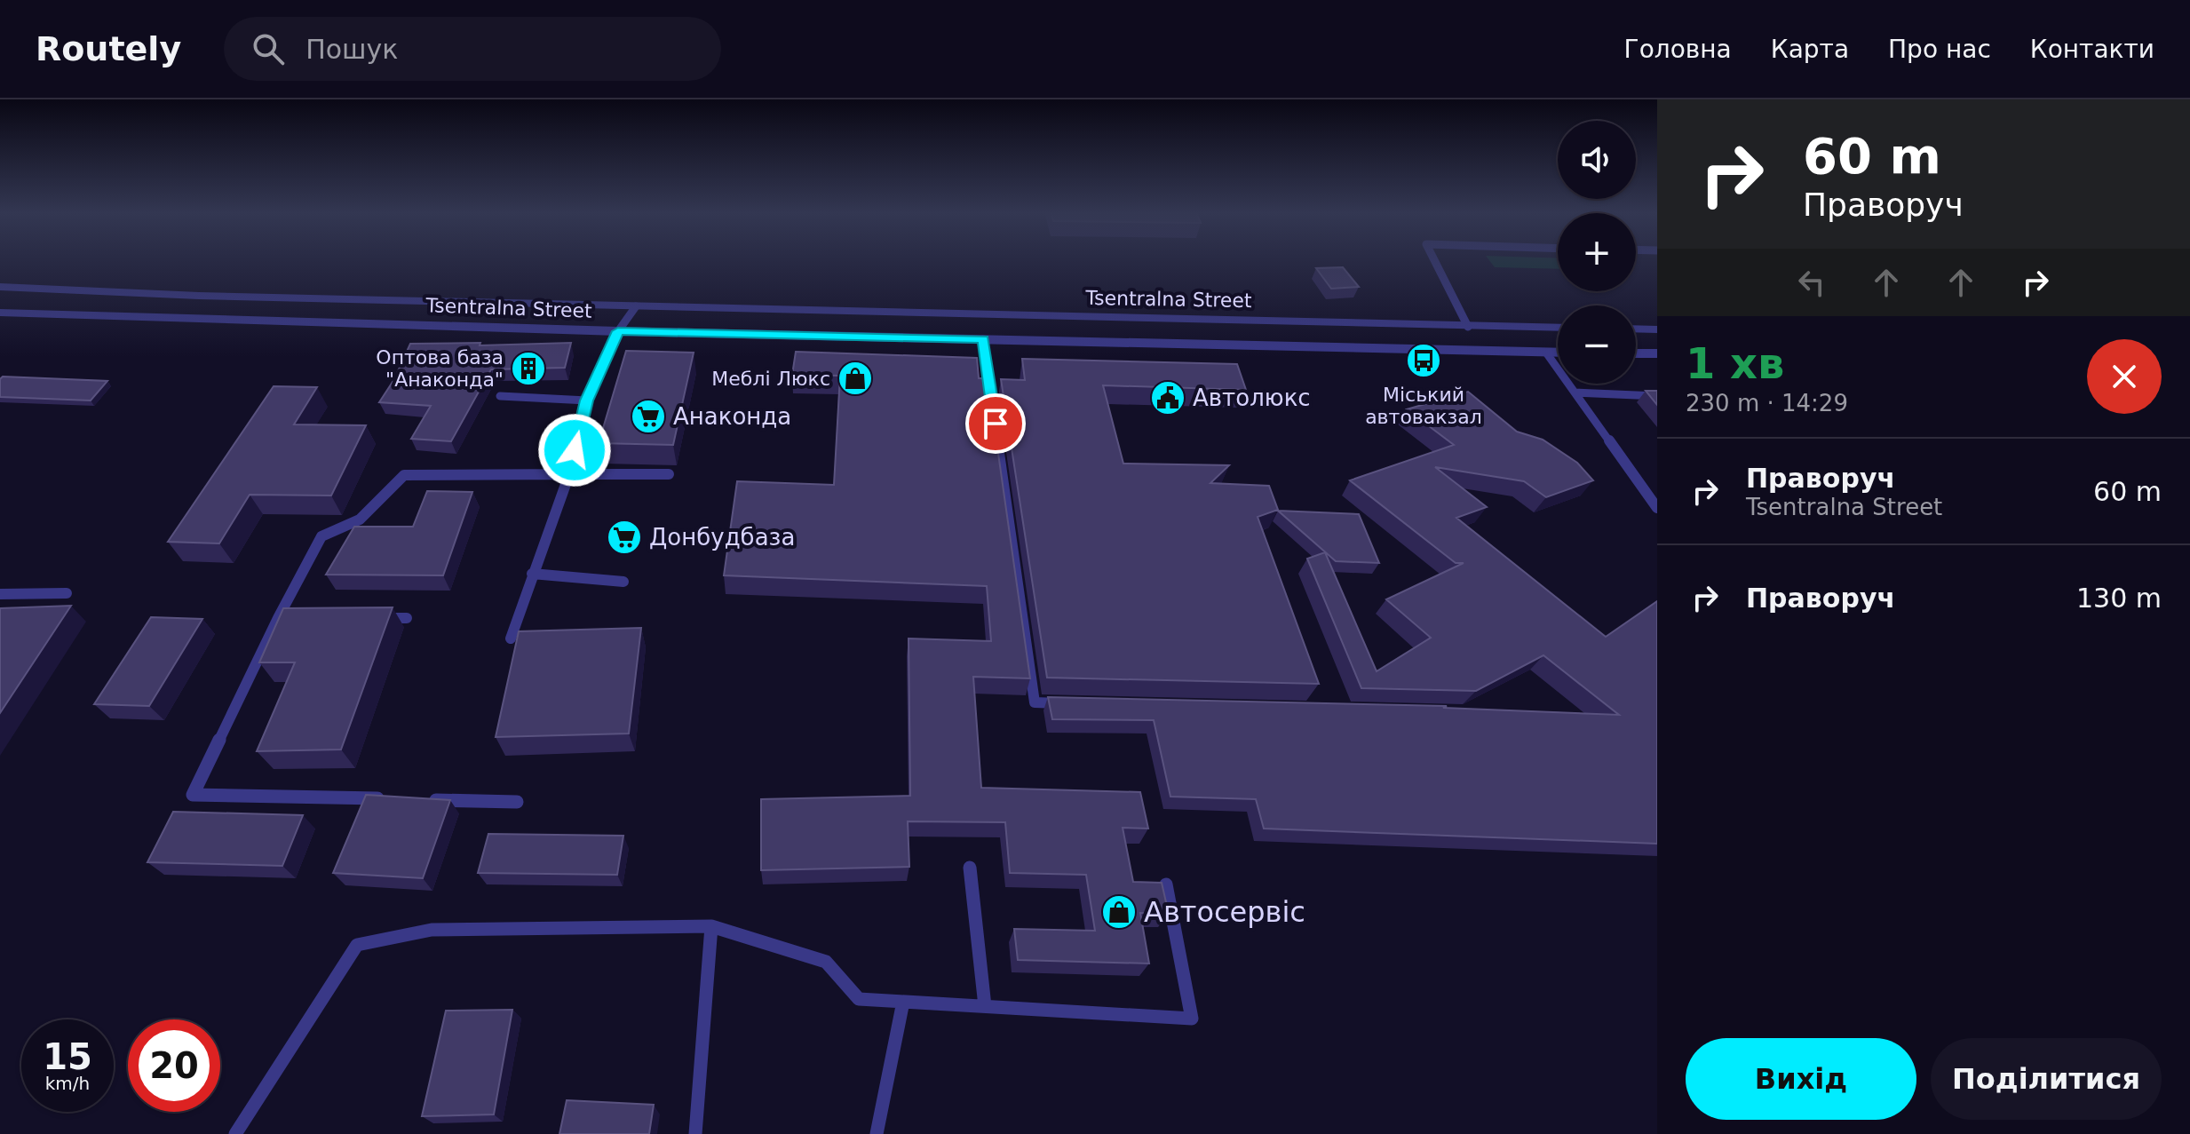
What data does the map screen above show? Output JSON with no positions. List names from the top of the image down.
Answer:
{
  "streets": {
    "street": ["Tsentralna Street"]
  },
  "places": {
    "bus stop": ["Міський автовакзал"],
    "building": ["Оптова база \"Анаконда\""],
    "shop": ["Меблі Люкс", "Автосервіс"],
    "public building": ["Автолюкс"],
    "supermarket": ["Анаконда", "Донбудбаза"]
  },
  "page": {
    "header": "Routely",
    "search": "Пошук",
    "nav": [
      "Головна",
      "Карта",
      "Про нас",
      "Контакти"
    ],
    "turn": ["60 m", "Праворуч"],
    "map_buttons": ["+", "−"],
    "heading": ["1 хв", "230 m · 14:29"],
    "list": [
      {
        "name": "Праворуч",
        "note": "Tsentralna Street",
        "value": "60 m"
      },
      {
        "name": "Праворуч",
        "value": "130 m"
      }
    ],
    "speed": "15 km/h",
    "limit": "20",
    "buttons": ["Вихід", "Поділитися"]
  }
}
